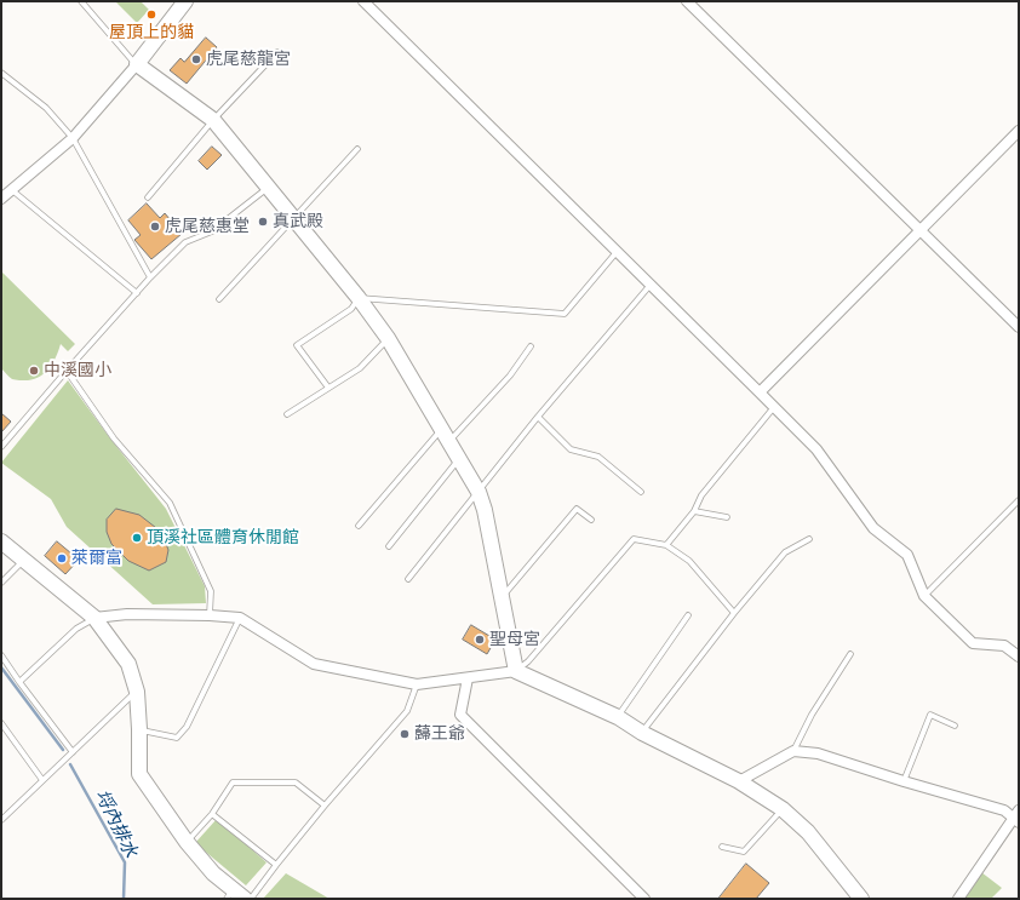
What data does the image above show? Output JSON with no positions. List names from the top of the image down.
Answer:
{
  "water": ["埒內排水"],
  "places": [
    "屋頂上的貓",
    "虎尾慈龍宮",
    "真武殿",
    "虎尾慈惠堂",
    "中溪國小",
    "頂溪社區體育休閒館",
    "萊爾富",
    "聖母宮",
    "蘬王爺"
  ]
}
